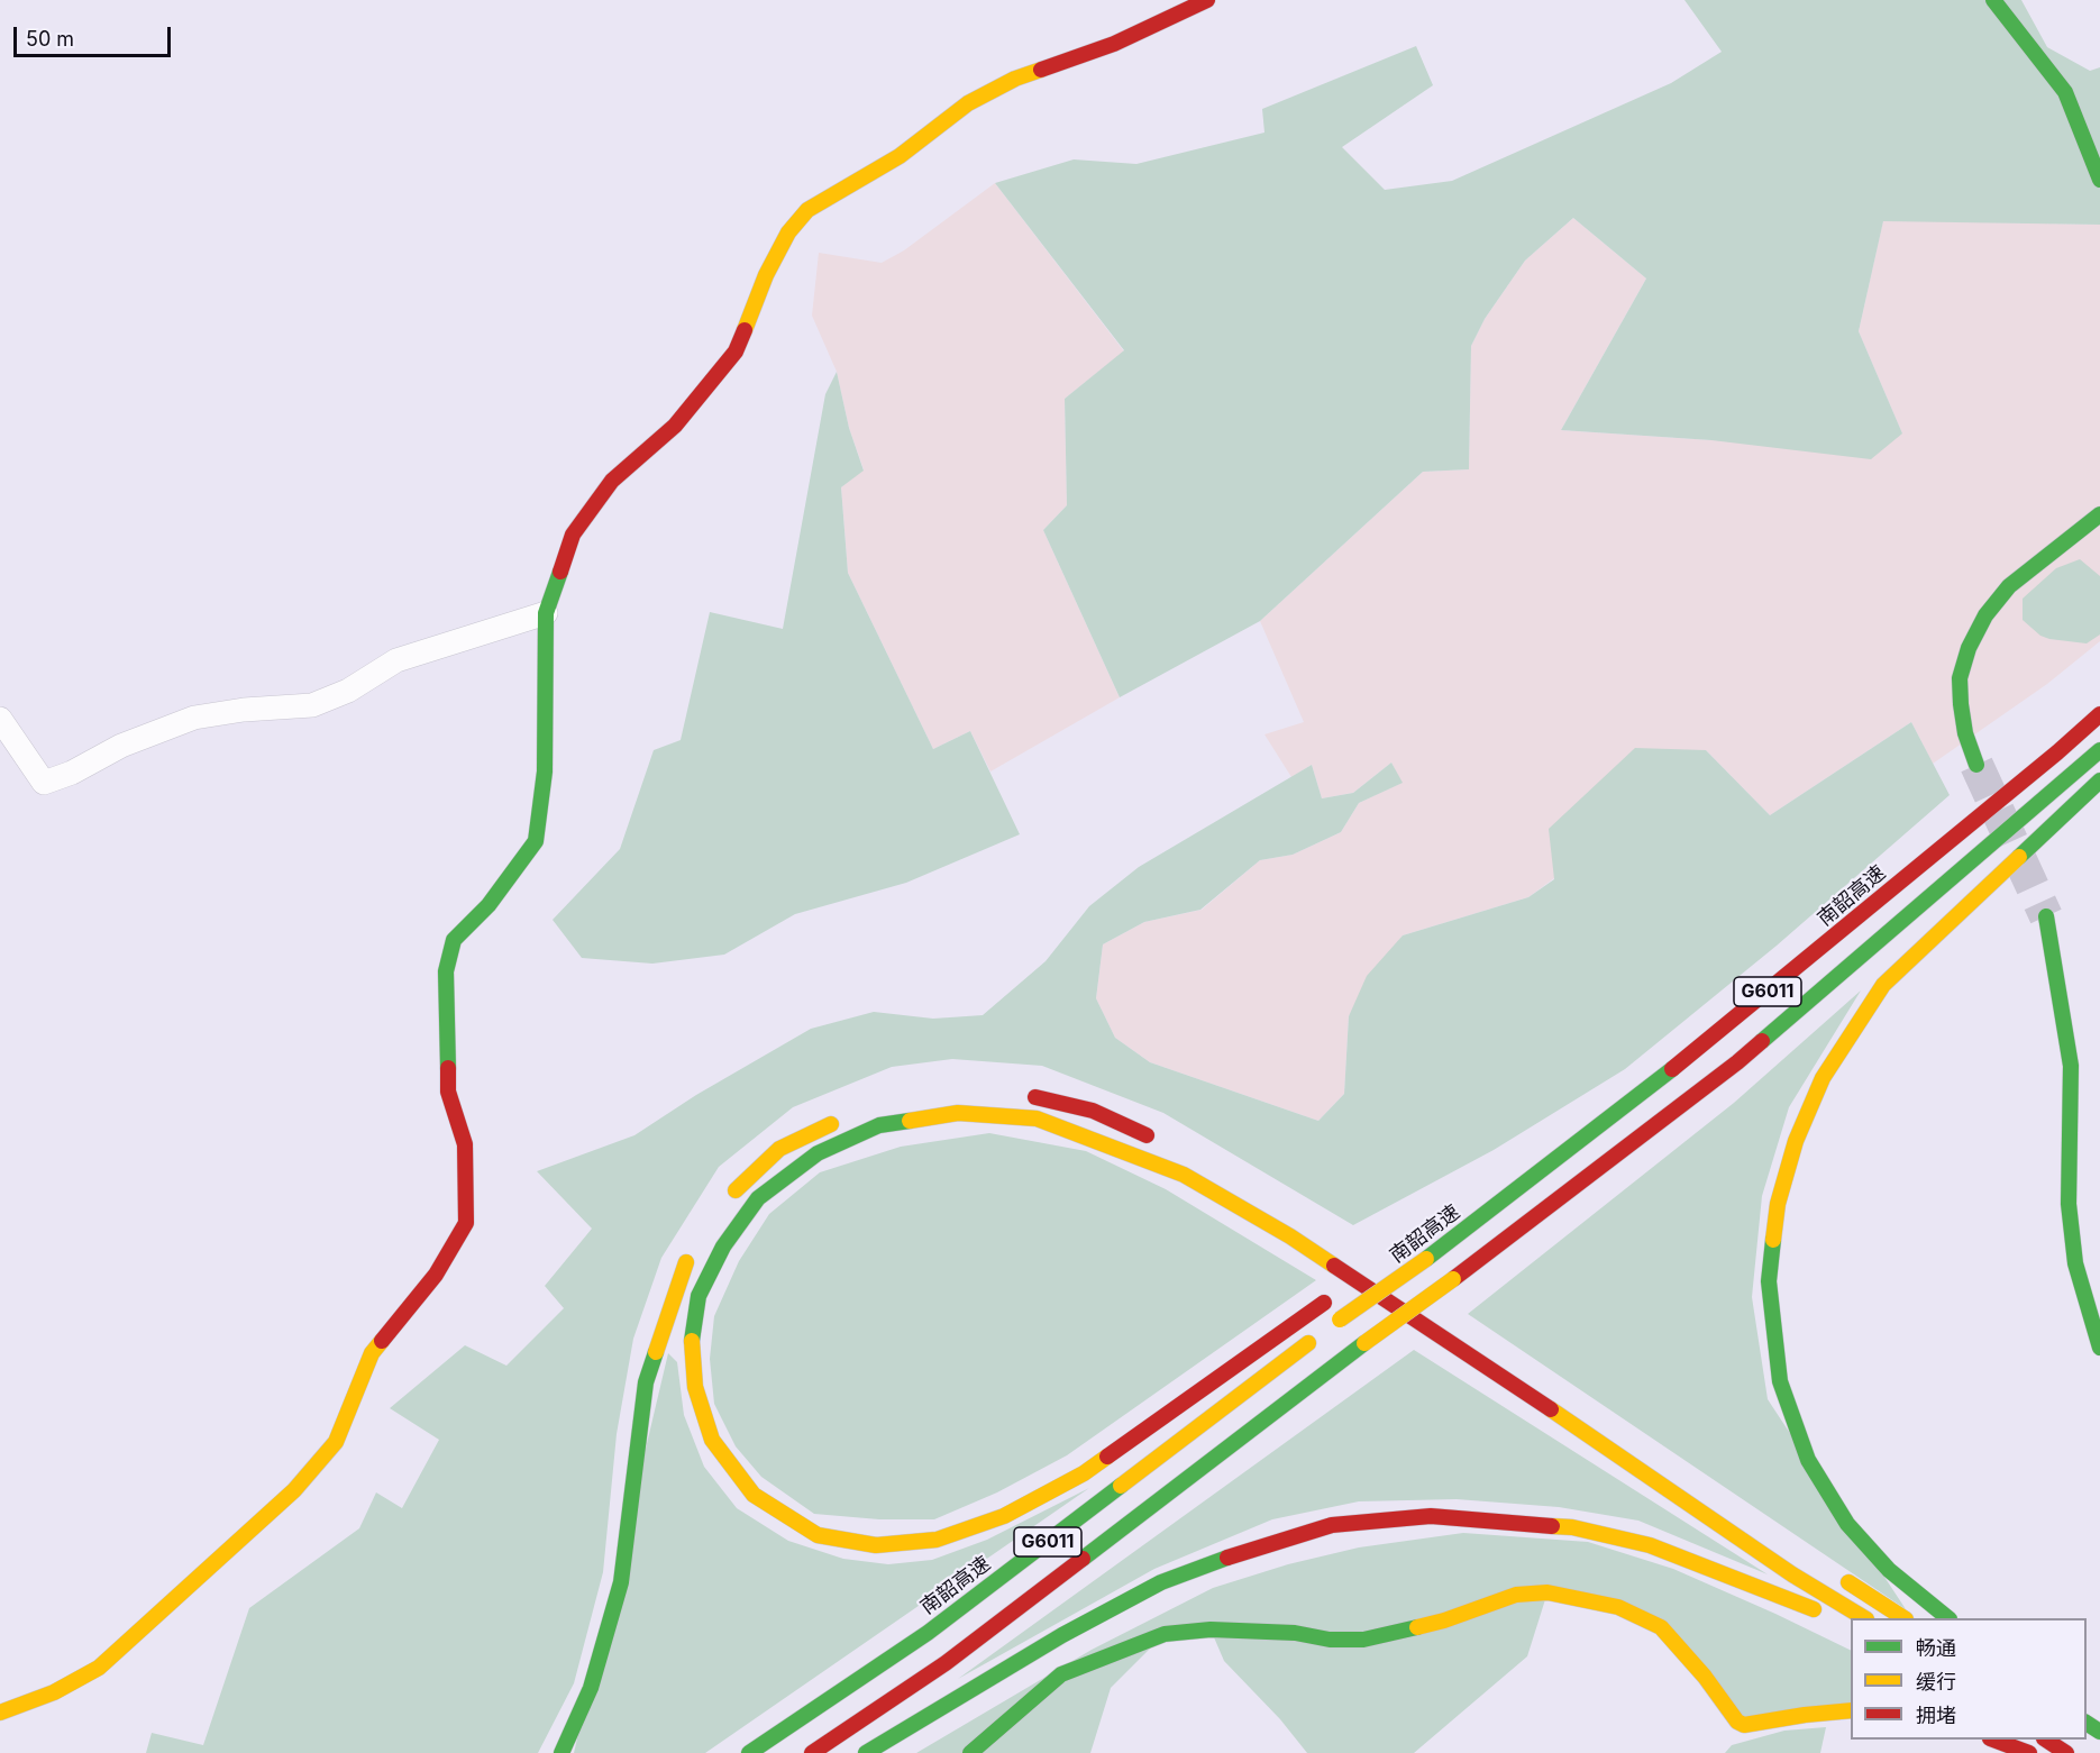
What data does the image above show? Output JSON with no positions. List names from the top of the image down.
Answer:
{
  "streets": {
    "main road": ["南韶高速", "G6011"]
  },
  "legend": ["畅通", "缓行", "拥堵"],
  "scale_bar": "50 m"
}
